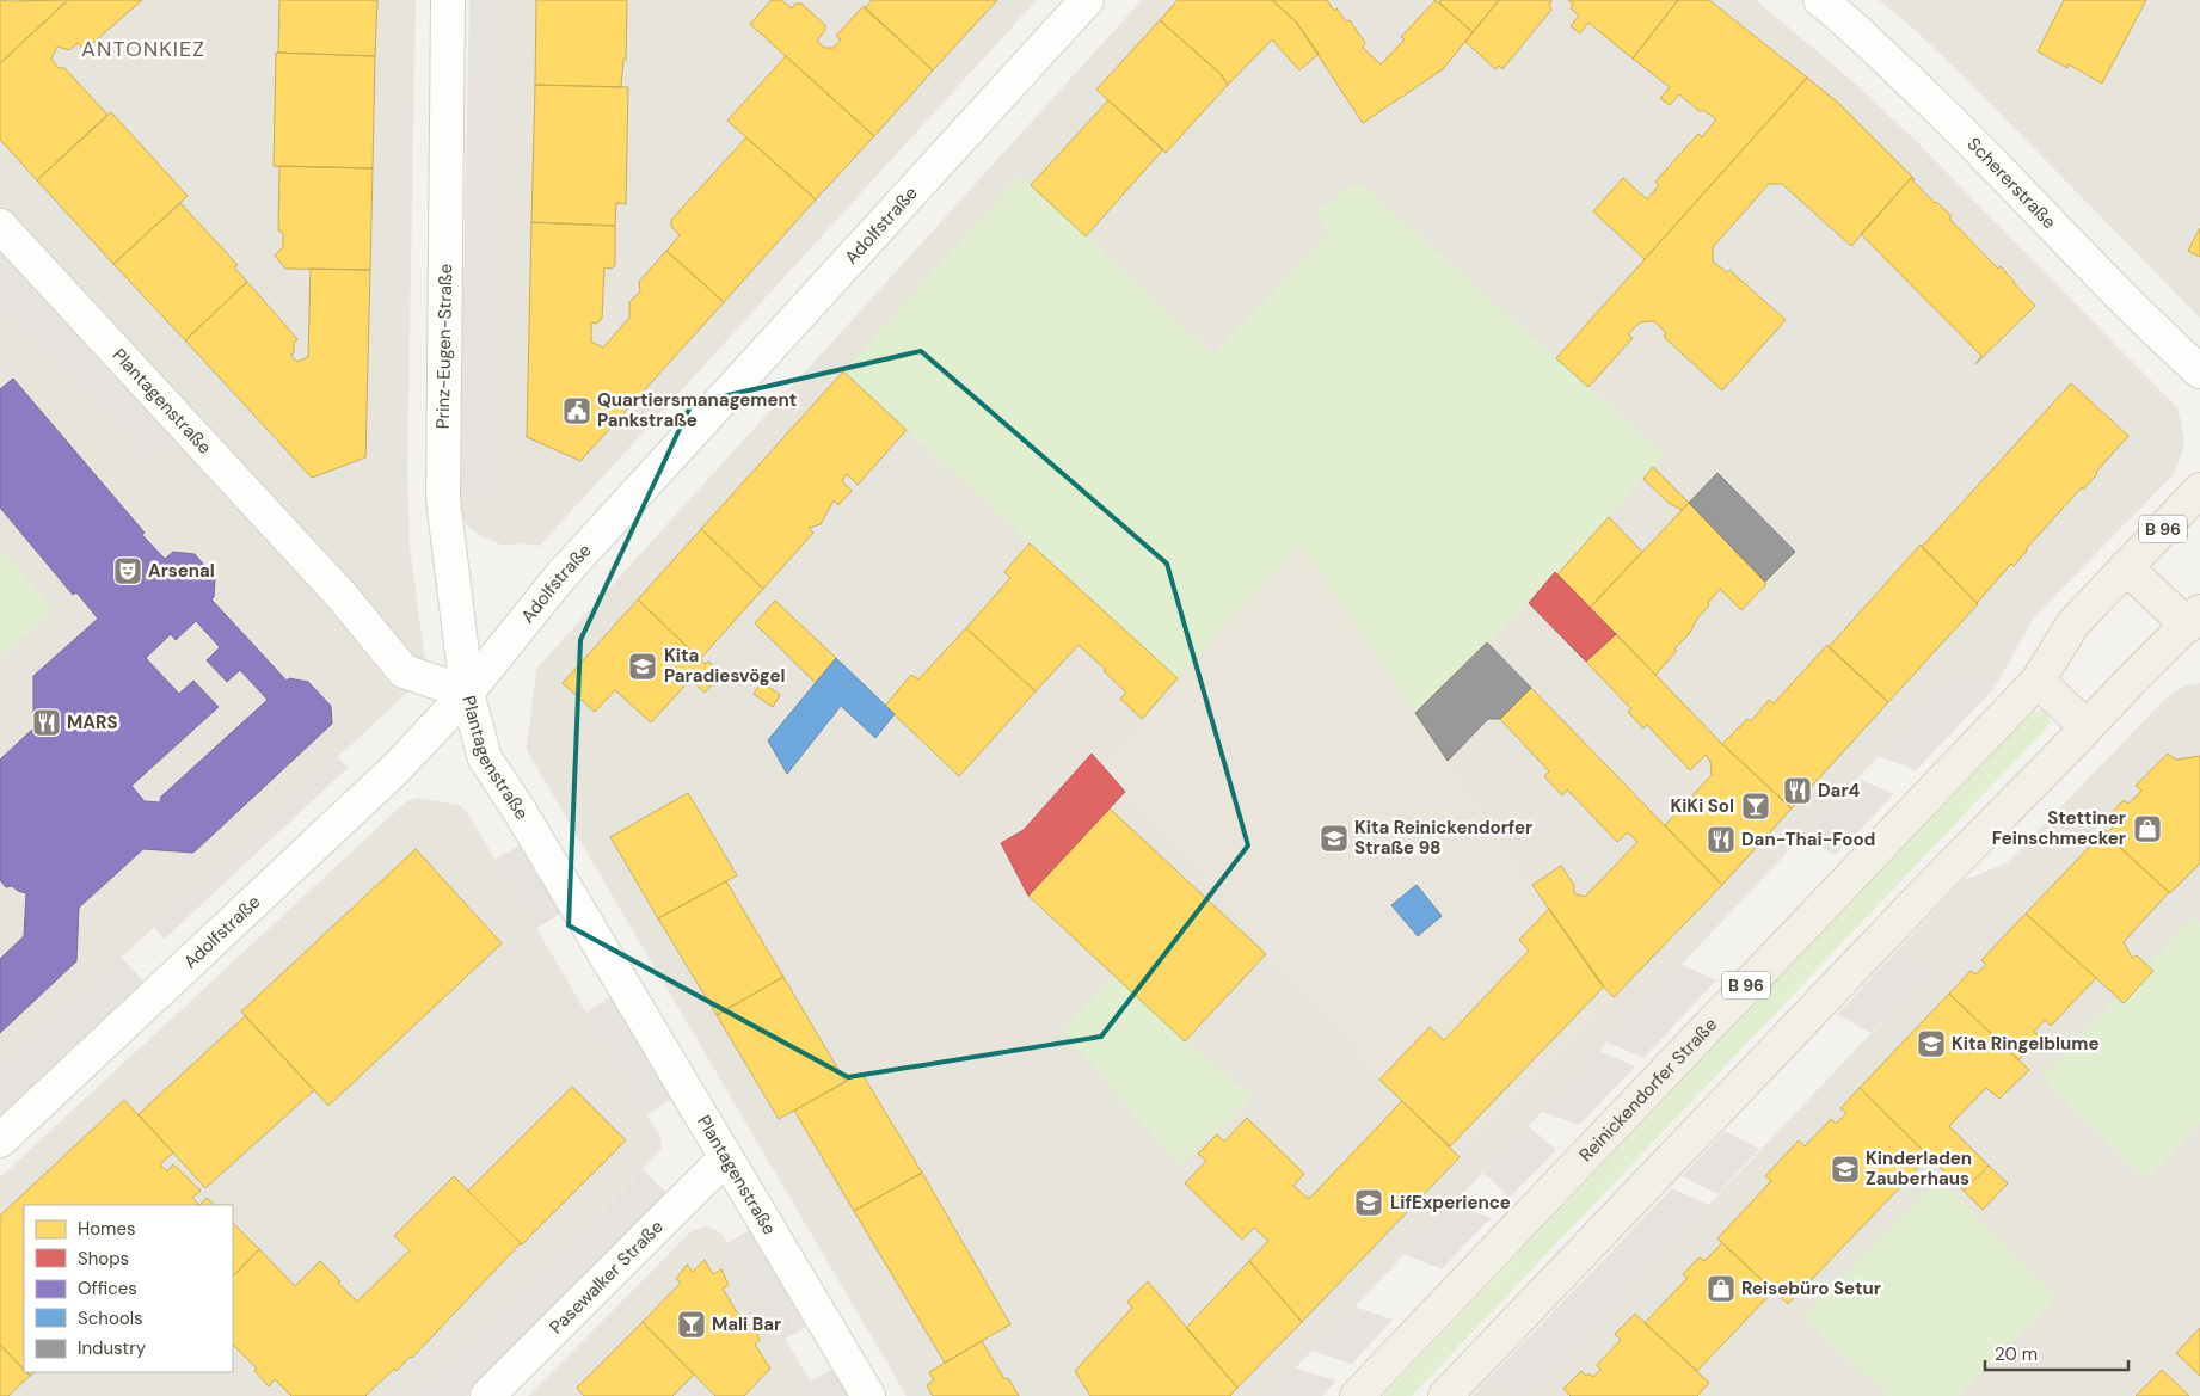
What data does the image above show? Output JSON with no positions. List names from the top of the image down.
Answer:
{
  "streets": {
    "main road": ["B 96", "Reinickendorfer Straße"],
    "street": [
      "Schererstraße",
      "Adolfstraße",
      "Prinz-Eugen-Straße",
      "Plantagenstraße",
      "Pasewalker Straße"
    ]
  },
  "crossings": [
    ["Adolfstraße", "Prinz-Eugen-Straße"],
    ["Adolfstraße", "Plantagenstraße"],
    ["Prinz-Eugen-Straße", "Plantagenstraße"],
    ["Plantagenstraße", "Pasewalker Straße"]
  ],
  "districts": ["ANTONKIEZ"],
  "places": {
    "public building": ["Quartiersmanagement Pankstraße"],
    "theatre": ["Arsenal"],
    "school or university": [
      "Kita Paradiesvögel",
      "Kita Reinickendorfer Straße 98",
      "Kita Ringelblume",
      "Kinderladen Zauberhaus",
      "LifExperience"
    ],
    "restaurant": ["MARS", "Dar4", "Dan-Thai-Food"],
    "bar": ["KiKi Sol", "Mali Bar"],
    "shop": ["Stettiner Feinschmecker", "Reisebüro Setur"]
  },
  "legend": [
    "Homes",
    "Shops",
    "Offices",
    "Schools",
    "Industry"
  ],
  "scale_bar": "20 m"
}
